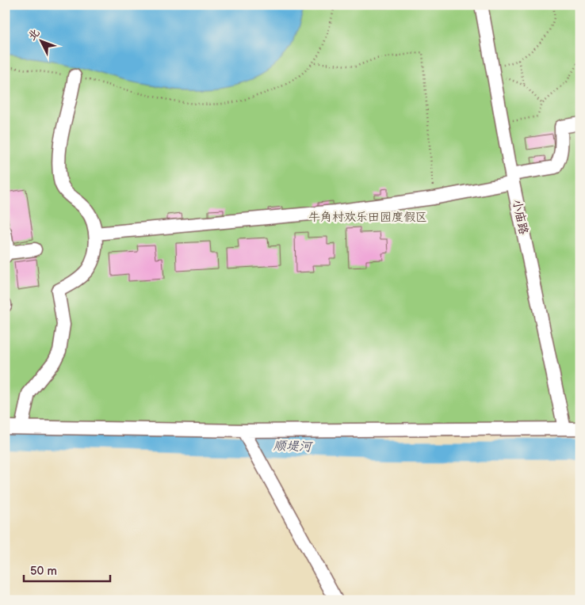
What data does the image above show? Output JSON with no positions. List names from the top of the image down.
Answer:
{
  "streets": {
    "street": ["小庙路"]
  },
  "water": ["顺堤河"],
  "parks": ["牛角村欢乐田园度假区"],
  "scale_bar": "50 m",
  "north": "top left"
}
